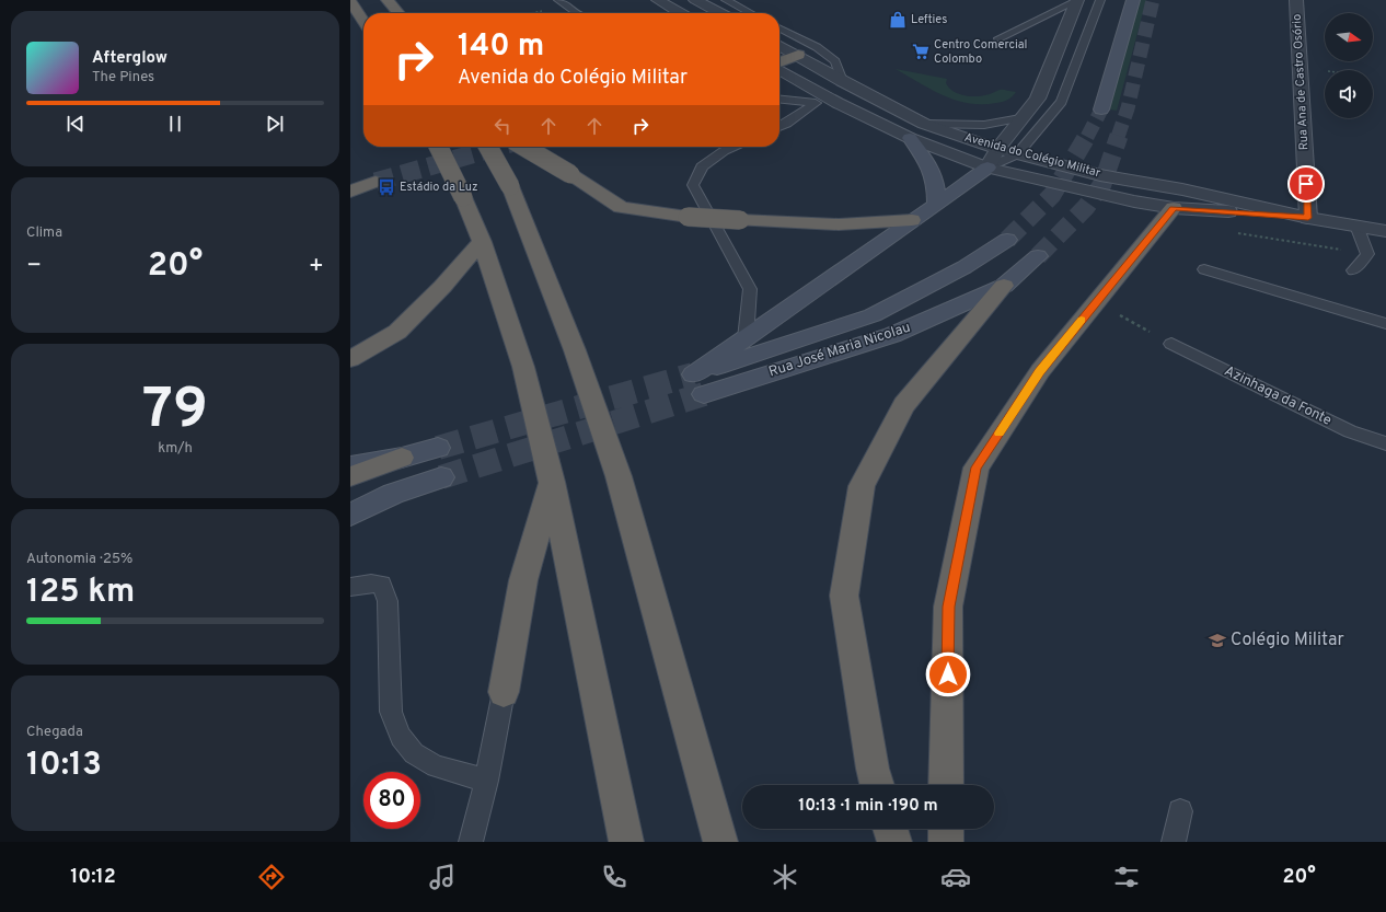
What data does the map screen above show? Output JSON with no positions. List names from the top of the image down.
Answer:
{
  "streets": {
    "main road": ["Rua José Maria Nicolau"],
    "street": ["Rua Ana de Castro Osório", "Avenida do Colégio Militar"],
    "lane": ["Azinhaga da Fonte"]
  },
  "crossings": [
    ["Rua Ana de Castro Osório", "Avenida do Colégio Militar"]
  ],
  "places": {
    "shop": ["Lefties"],
    "supermarket": ["Centro Comercial Colombo"],
    "bus stop": ["Estádio da Luz"],
    "school or university": ["Colégio Militar"]
  },
  "north": "right",
  "page": {
    "turn": ["140 m", "Avenida do Colégio Militar"],
    "song": ["Afterglow", "The Pines"],
    "tile": [
      "Clima",
      ["79", "km/h"],
      ["Autonomia · 25%", "125 km"],
      ["Chegada", "10:13"]
    ],
    "heat": ["−", "20°", "+"],
    "limit": "80",
    "trip": "10:13 · 1 min · 190 m",
    "tabs": ["10:12", "20°"]
  }
}
